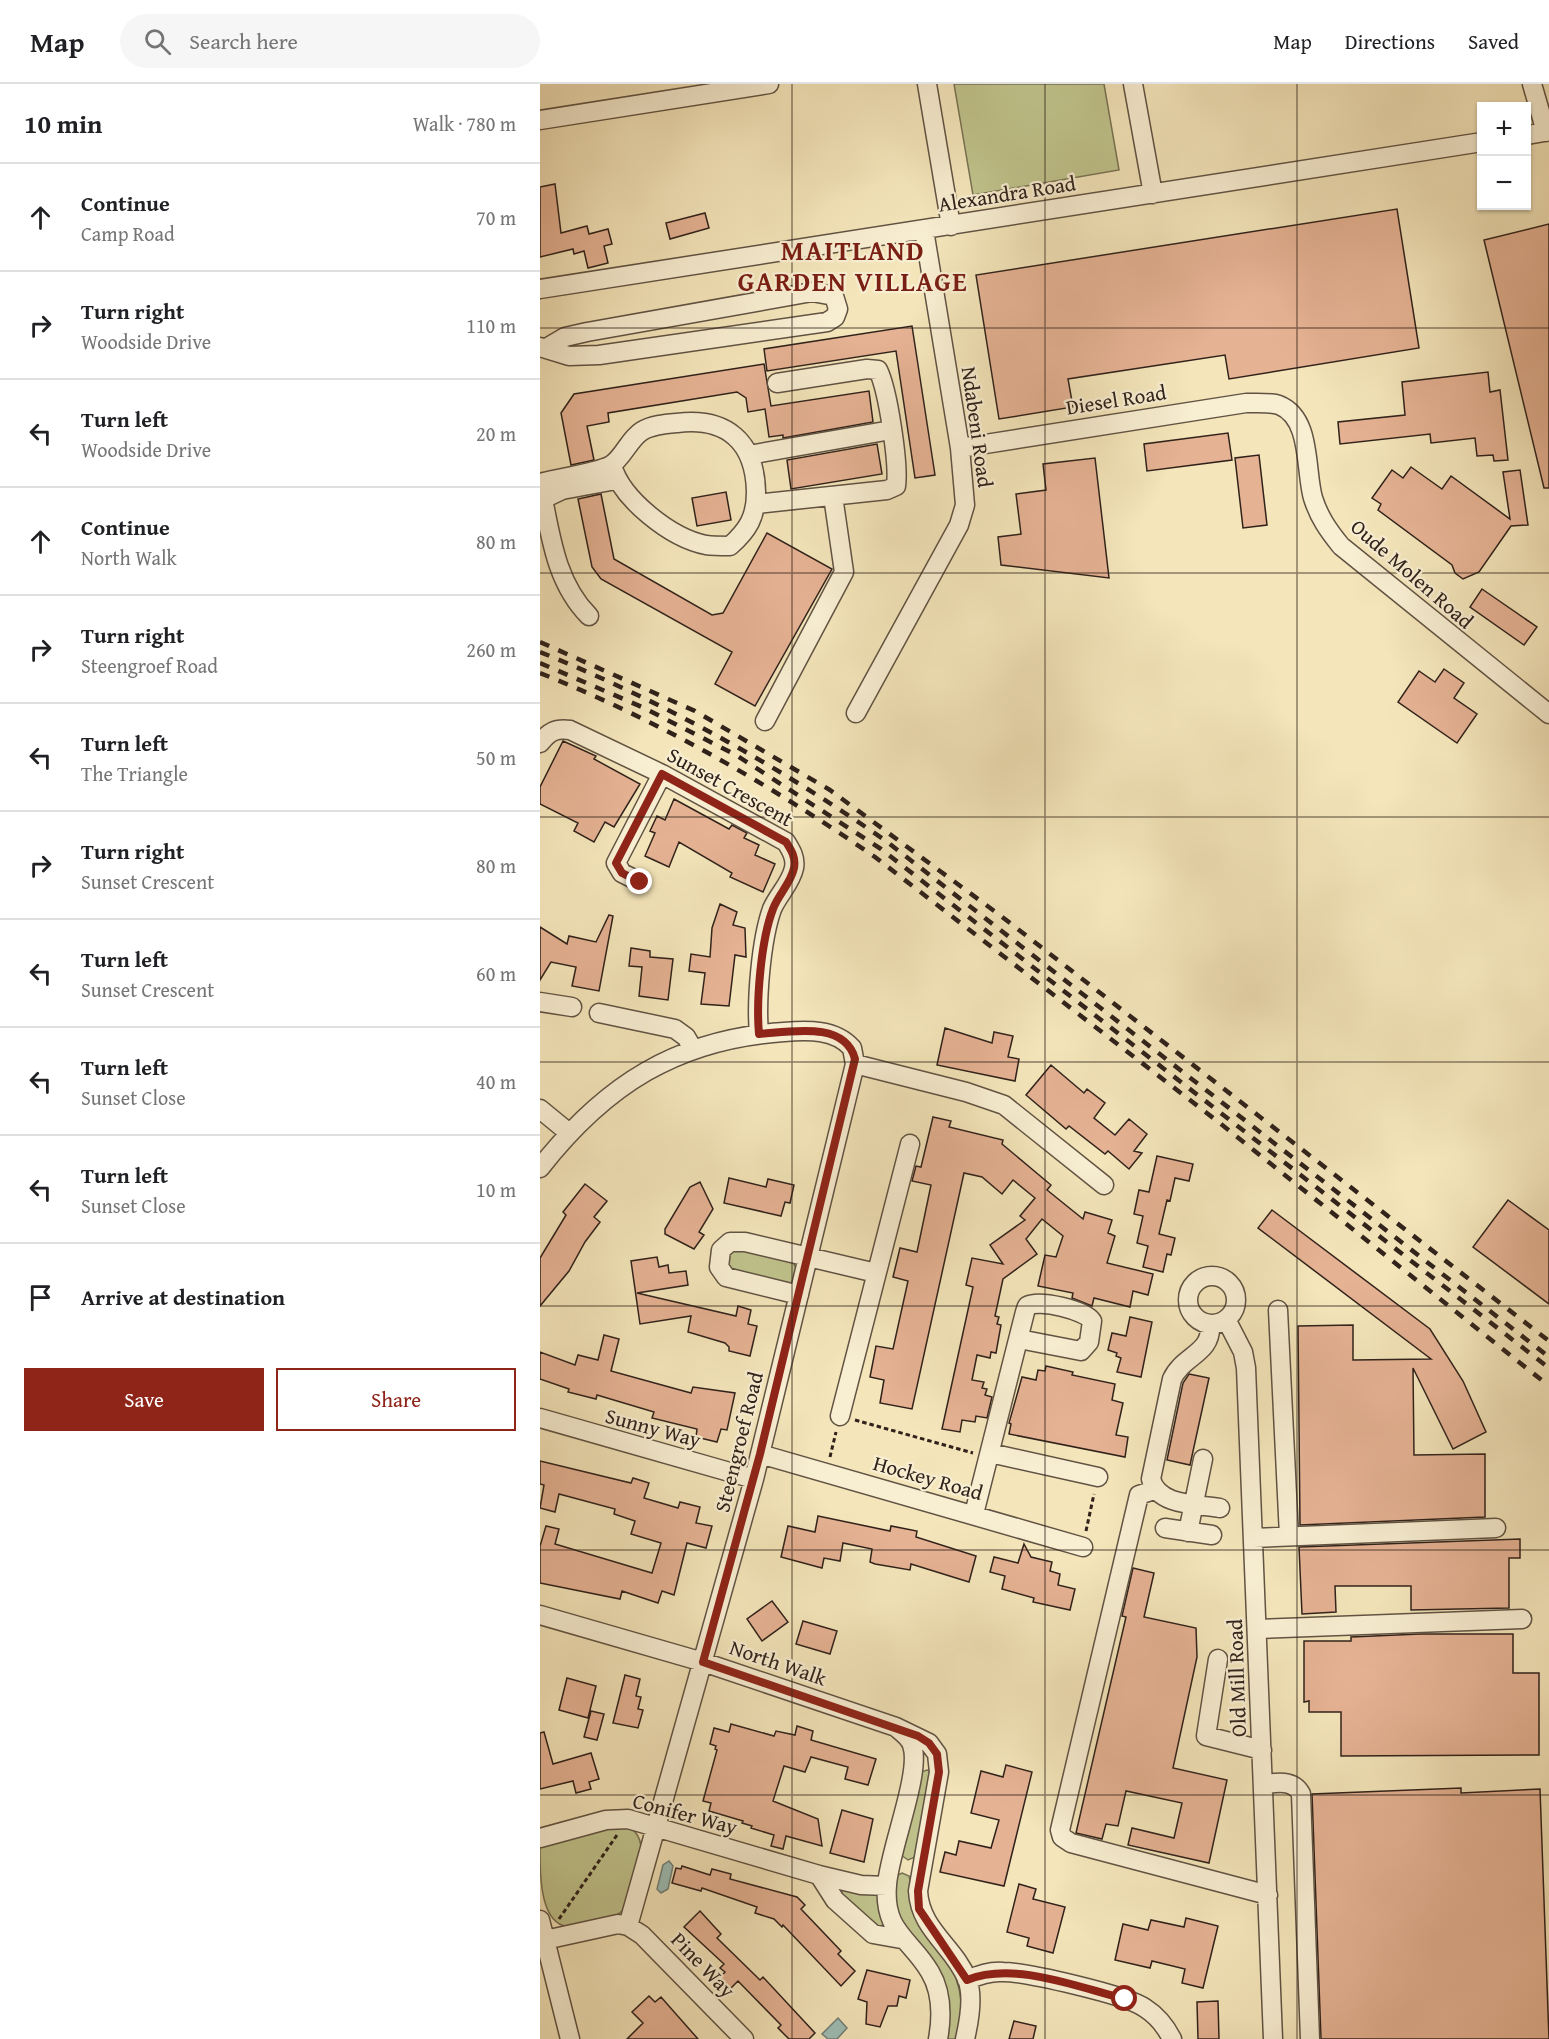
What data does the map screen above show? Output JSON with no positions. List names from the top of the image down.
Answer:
{
  "streets": {
    "street": [
      "Alexandra Road",
      "Diesel Road",
      "Ndabeni Road",
      "Oude Molen Road",
      "Sunset Crescent",
      "Sunny Way",
      "Steengroef Road",
      "Hockey Road",
      "North Walk",
      "Old Mill Road",
      "Conifer Way",
      "Pine Way"
    ]
  },
  "crossings": [
    ["Alexandra Road", "Ndabeni Road"],
    ["Diesel Road", "Ndabeni Road"],
    ["Diesel Road", "Oude Molen Road"],
    ["Sunny Way", "Steengroef Road"],
    ["Steengroef Road", "Hockey Road"],
    ["Steengroef Road", "North Walk"],
    ["Steengroef Road", "Conifer Way"]
  ],
  "districts": ["MAITLAND GARDEN VILLAGE"],
  "page": {
    "header": "Map",
    "search": "Search here",
    "nav": ["Map", "Directions", "Saved"],
    "heading": ["10 min", "Walk · 780 m"],
    "map_buttons": ["+", "−"],
    "list": [
      ["Continue", "Camp Road", "70 m"],
      ["Turn right", "Woodside Drive", "110 m"],
      ["Turn left", "Woodside Drive", "20 m"],
      ["Continue", "North Walk", "80 m"],
      ["Turn right", "Steengroef Road", "260 m"],
      ["Turn left", "The Triangle", "50 m"],
      ["Turn right", "Sunset Crescent", "80 m"],
      ["Turn left", "Sunset Crescent", "60 m"],
      ["Turn left", "Sunset Close", "40 m"],
      ["Turn left", "Sunset Close", "10 m"],
      "Arrive at destination"
    ],
    "buttons": ["Save", "Share"]
  }
}
